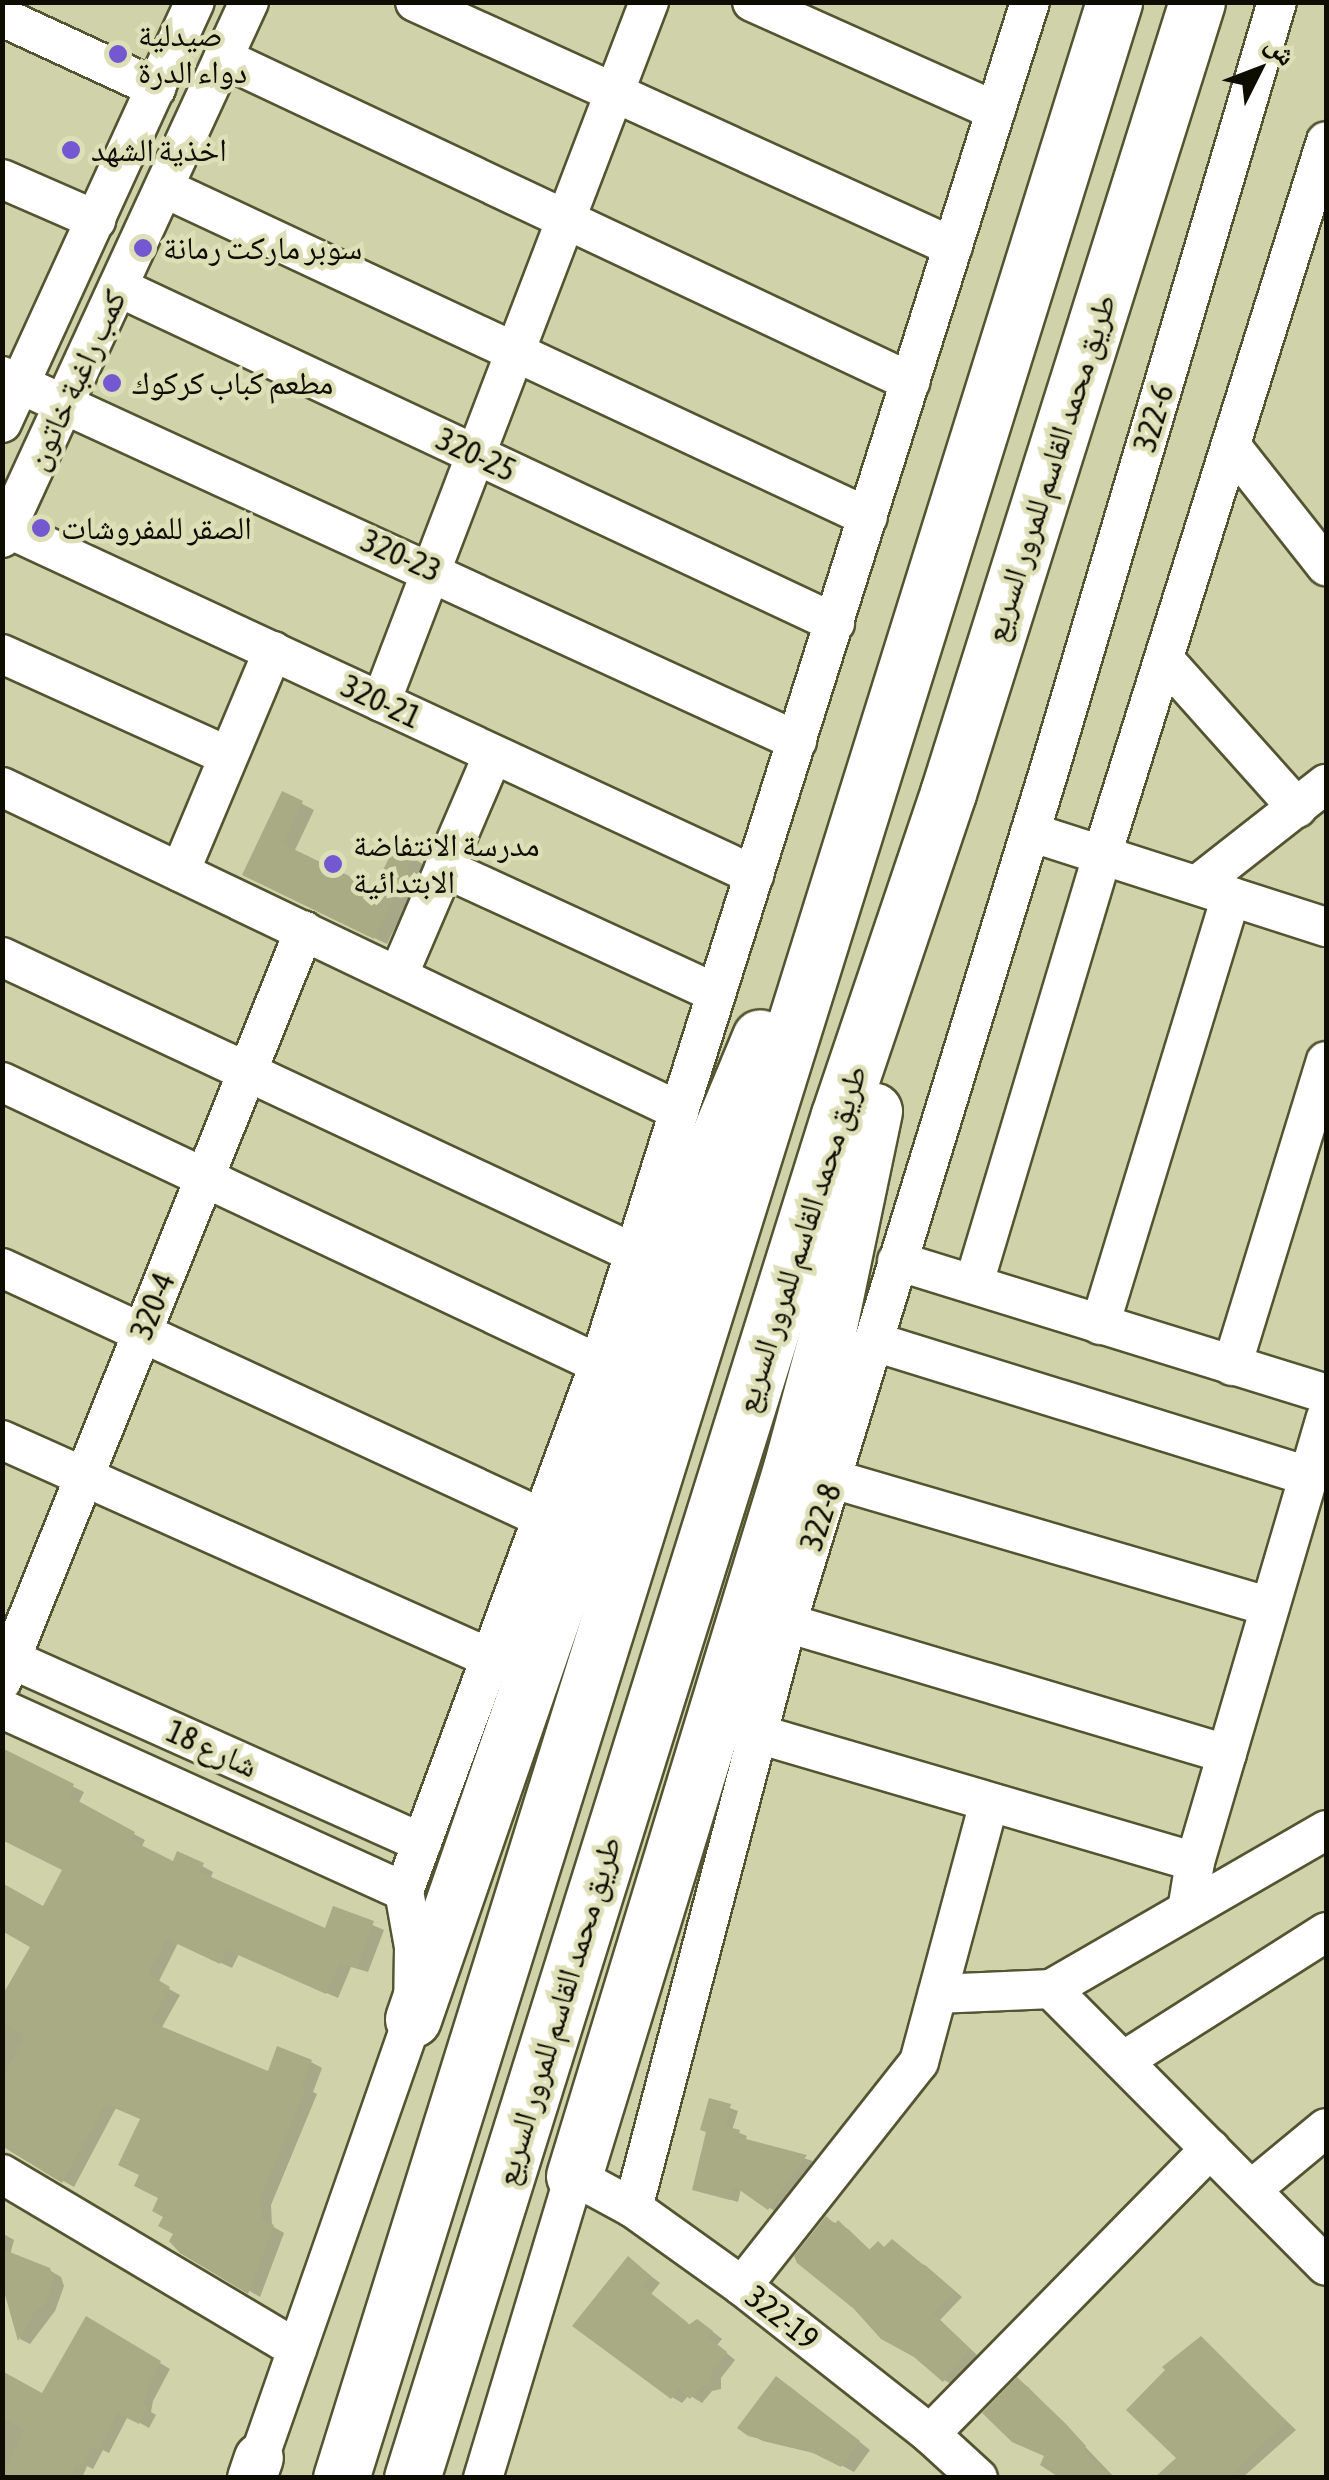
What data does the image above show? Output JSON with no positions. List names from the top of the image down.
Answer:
{
  "streets": {
    "highway": ["طريق محمد القاسم للمرور السريع"],
    "street": [
      "كمب راغبة خاتون",
      "322-6",
      "320-25",
      "320-23",
      "320-21",
      "320-4",
      "322-8",
      "شارع 18",
      "322-19"
    ]
  },
  "crossings": [
    ["كمب راغبة خاتون", "320-25"],
    ["كمب راغبة خاتون", "320-23"],
    ["كمب راغبة خاتون", "320-21"],
    ["322-6", "322-8"],
    ["320-4", "شارع 18"],
    ["322-8", "322-19"]
  ],
  "places": [
    "صيدلية دواء الدرة",
    "اخذية الشهد",
    "سوبر ماركت رمانة",
    "مطعم كباب كركوك",
    "الصقر للمفروشات",
    "مدرسة الانتفاضة الابتدائية"
  ],
  "north": "top right"
}
